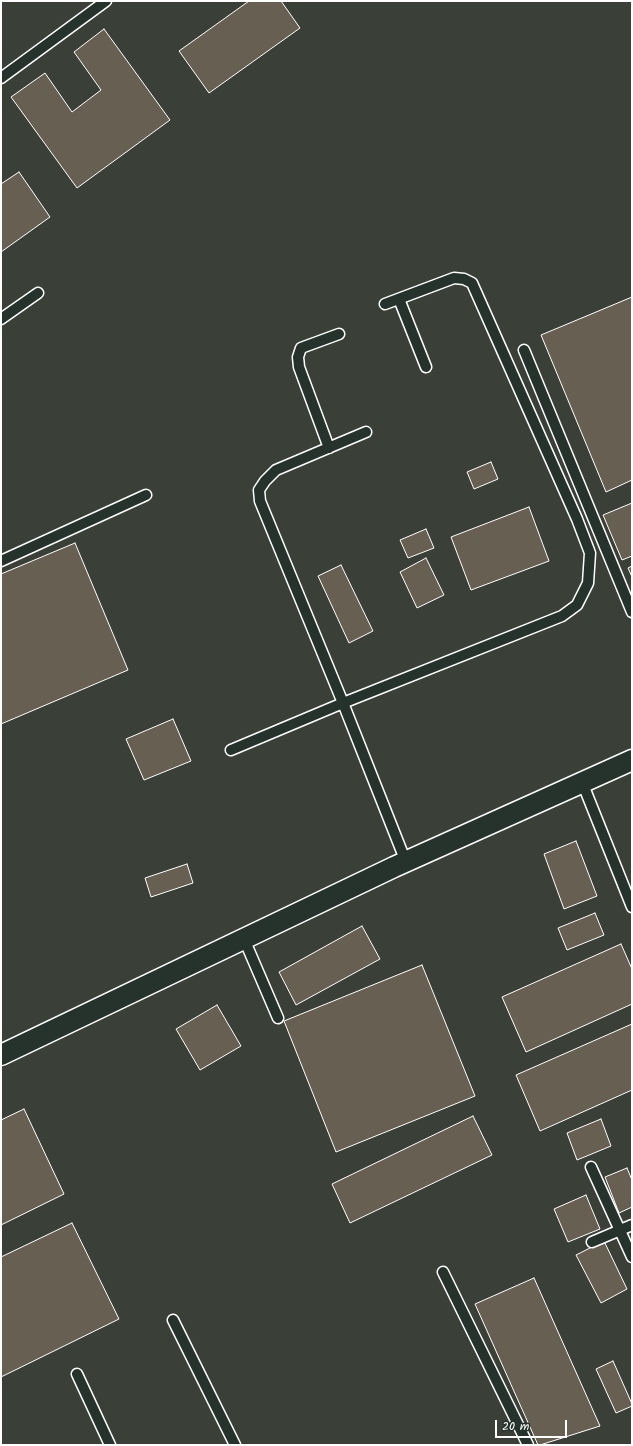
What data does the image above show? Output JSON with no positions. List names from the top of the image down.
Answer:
{
  "scale_bar": "20 m"
}
